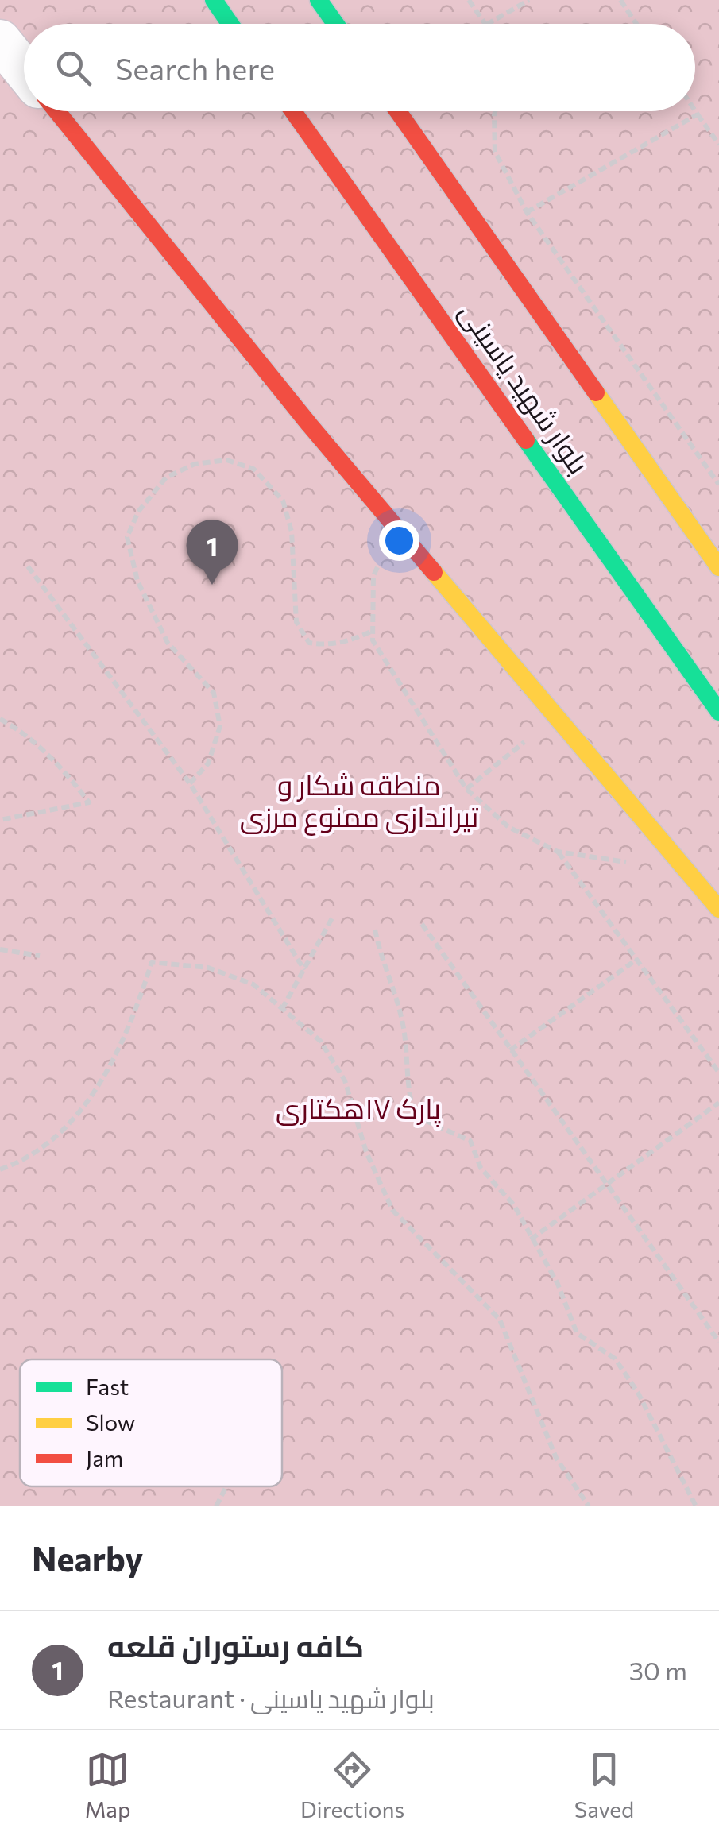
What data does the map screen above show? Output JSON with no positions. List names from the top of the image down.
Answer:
{
  "streets": {
    "main road": ["بلوار شهید یاسینی"]
  },
  "parks": ["منطقه شکار و تیراندازی ممنوع مرزی", "پارک ۱۷هکتاری"],
  "legend": ["Fast", "Slow", "Jam"],
  "page": {
    "search": "Search here",
    "pins": "1",
    "heading": "Nearby",
    "list": [
      {
        "mark": "1",
        "name": "کافه رستوران قلعه",
        "note": "Restaurant · بلوار شهید یاسینی",
        "value": "30 m"
      }
    ],
    "nav": ["Map", "Directions", "Saved"]
  }
}
